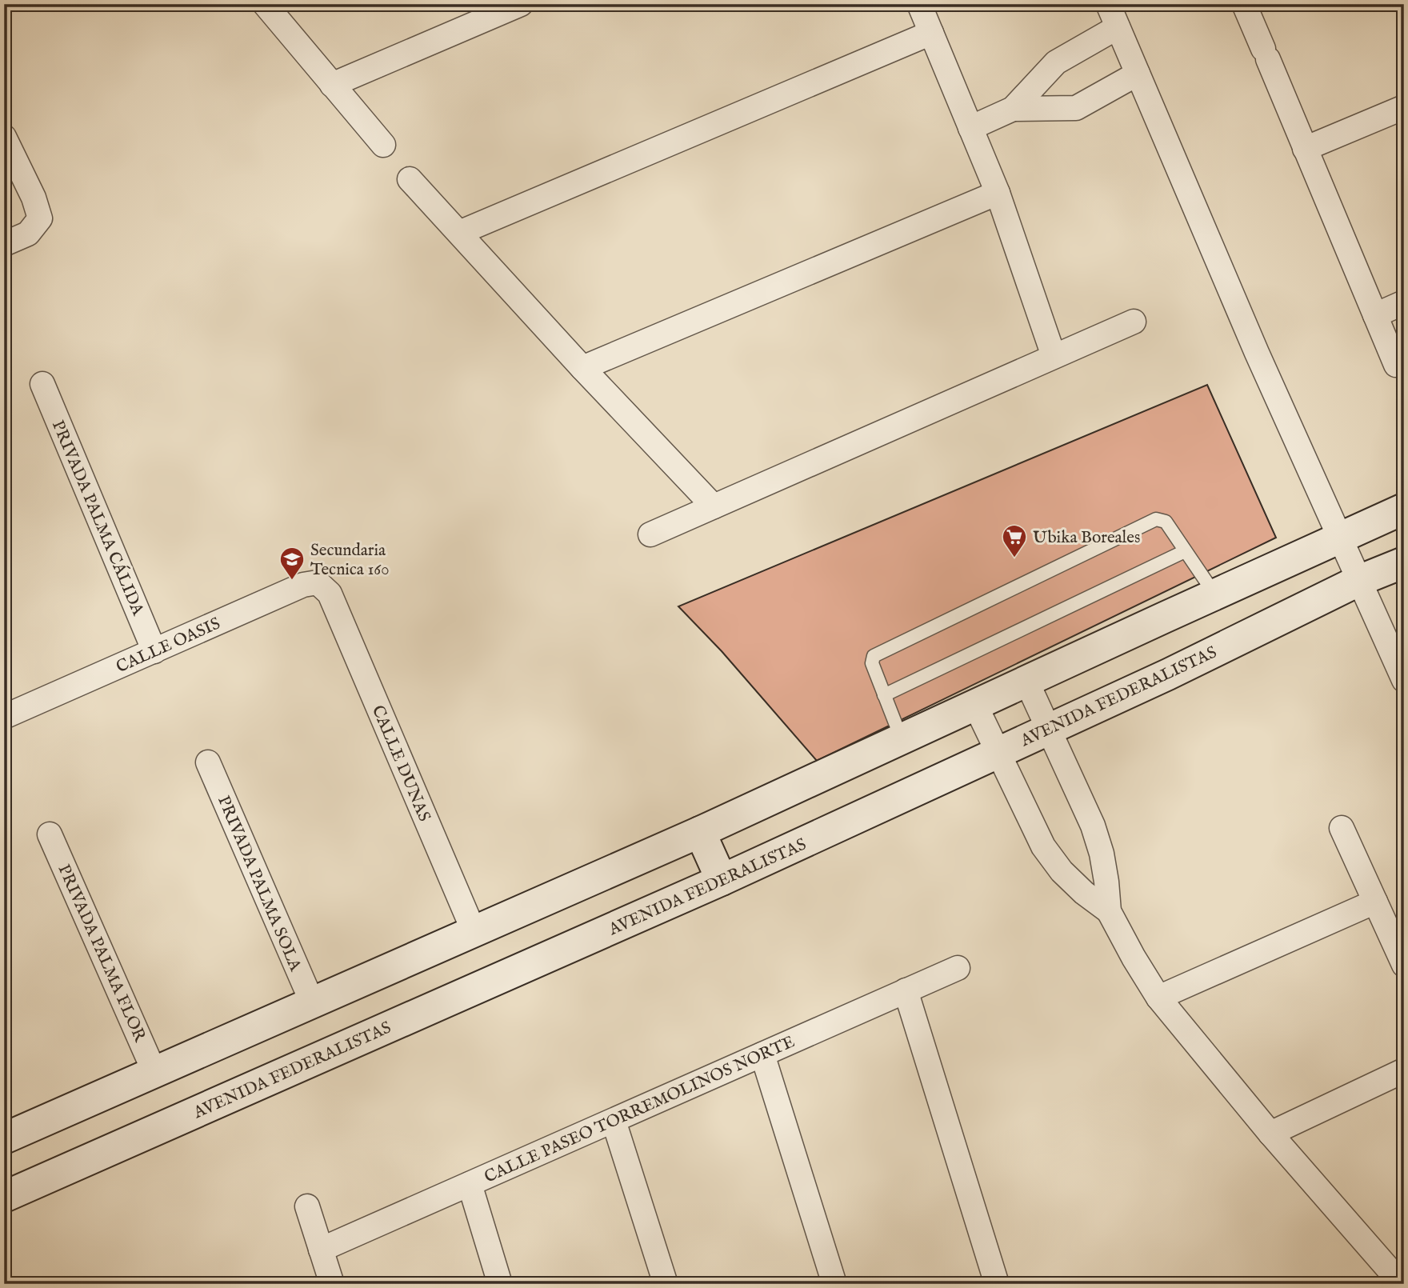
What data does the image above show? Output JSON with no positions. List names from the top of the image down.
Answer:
{
  "streets": {
    "street": [
      "PRIVADA PALMA CÁLIDA",
      "CALLE OASIS",
      "AVENIDA FEDERALISTAS",
      "CALLE DUNAS",
      "PRIVADA PALMA SOLA",
      "PRIVADA PALMA FLOR",
      "CALLE PASEO TORREMOLINOS NORTE"
    ]
  },
  "crossings": [
    ["PRIVADA PALMA CÁLIDA", "CALLE OASIS"],
    ["CALLE OASIS", "CALLE DUNAS"]
  ],
  "places": {
    "supermarket": ["Ubika Boreales"],
    "school or university": ["Secundaria Tecnica 160"]
  }
}
